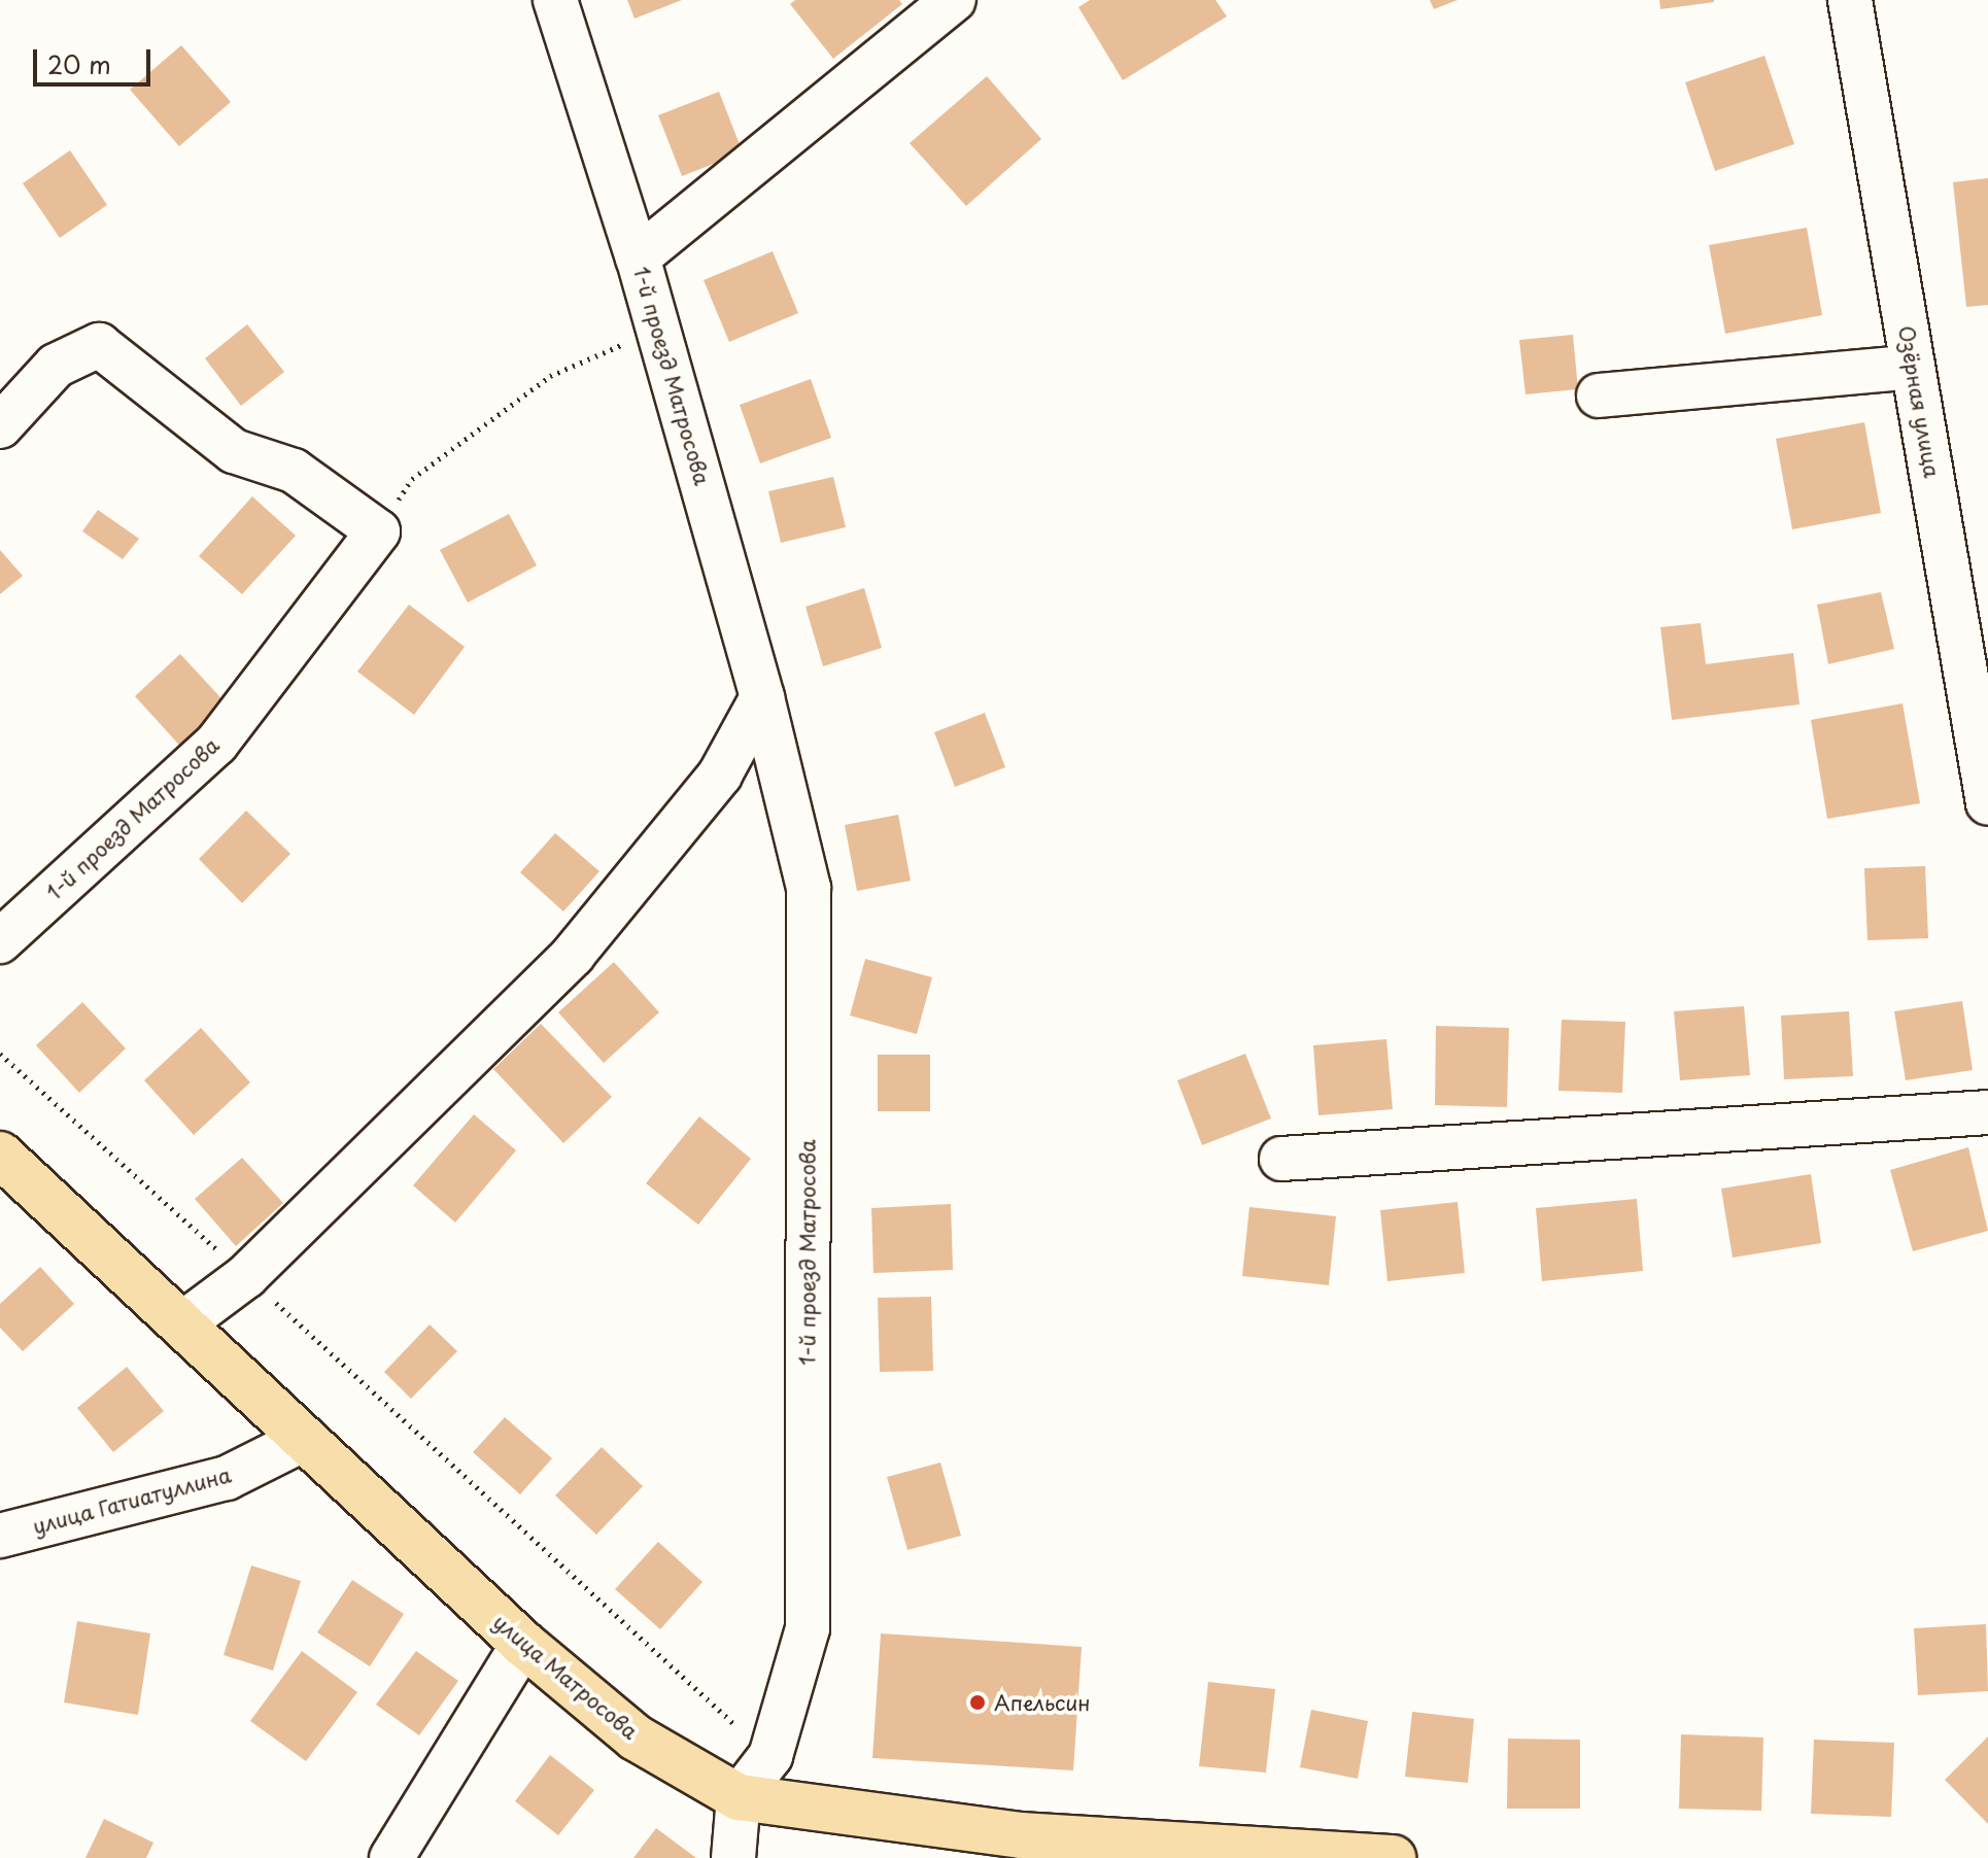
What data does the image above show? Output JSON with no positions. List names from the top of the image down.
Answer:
{
  "streets": {
    "main road": ["улица Матросова"],
    "street": ["1-й проезд Матросова", "Озёрная улица", "улица Гатиатуллина"]
  },
  "crossings": [
    ["1-й проезд Матросова", "улица Матросова"],
    ["улица Гатиатуллина", "улица Матросова"]
  ],
  "places": ["Апельсин"],
  "scale_bar": "20 m"
}
